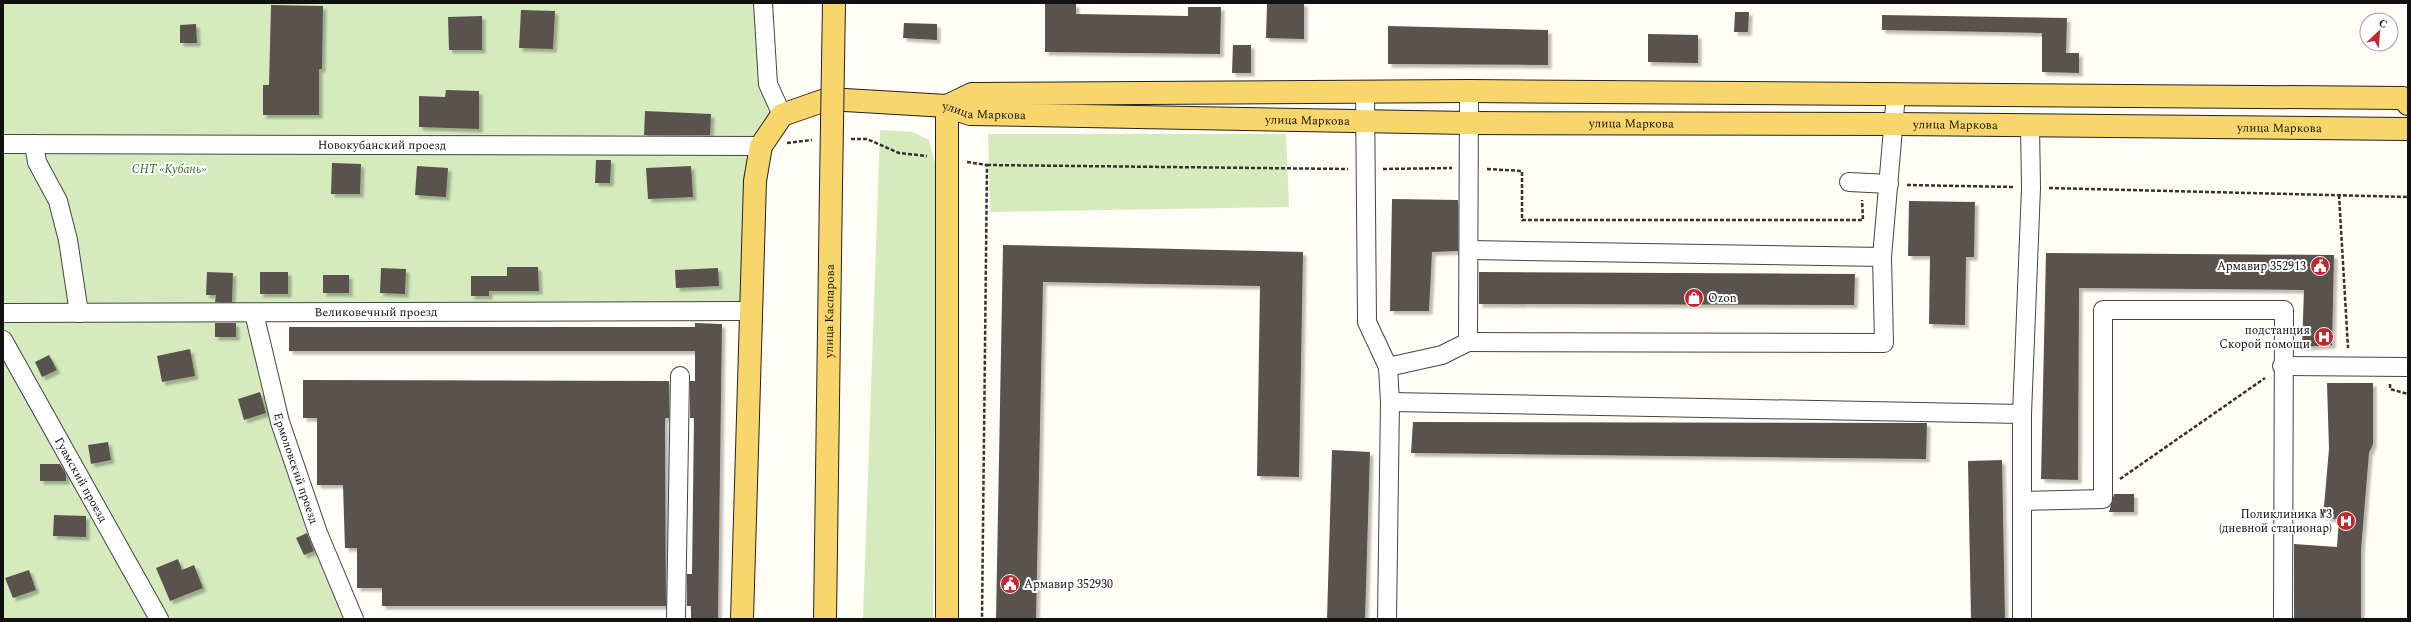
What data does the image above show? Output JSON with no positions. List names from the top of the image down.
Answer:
{
  "streets": {
    "main road": ["улица Маркова", "улица Каспарова"],
    "street": [
      "Новокубанский проезд",
      "Великовечный проезд",
      "Ермоловский проезд",
      "Гуамский проезд"
    ]
  },
  "crossings": [
    ["Великовечный проезд", "Ермоловский проезд"]
  ],
  "parks": ["СНТ «Кубань»"],
  "places": {
    "public building": ["Армавир 352913", "Армавир 352930"],
    "shop": ["Ozon"],
    "hospital": ["подстанция Скорой помощи", "Поликлиника №3 (дневной стационар)"]
  },
  "north": "top right"
}
